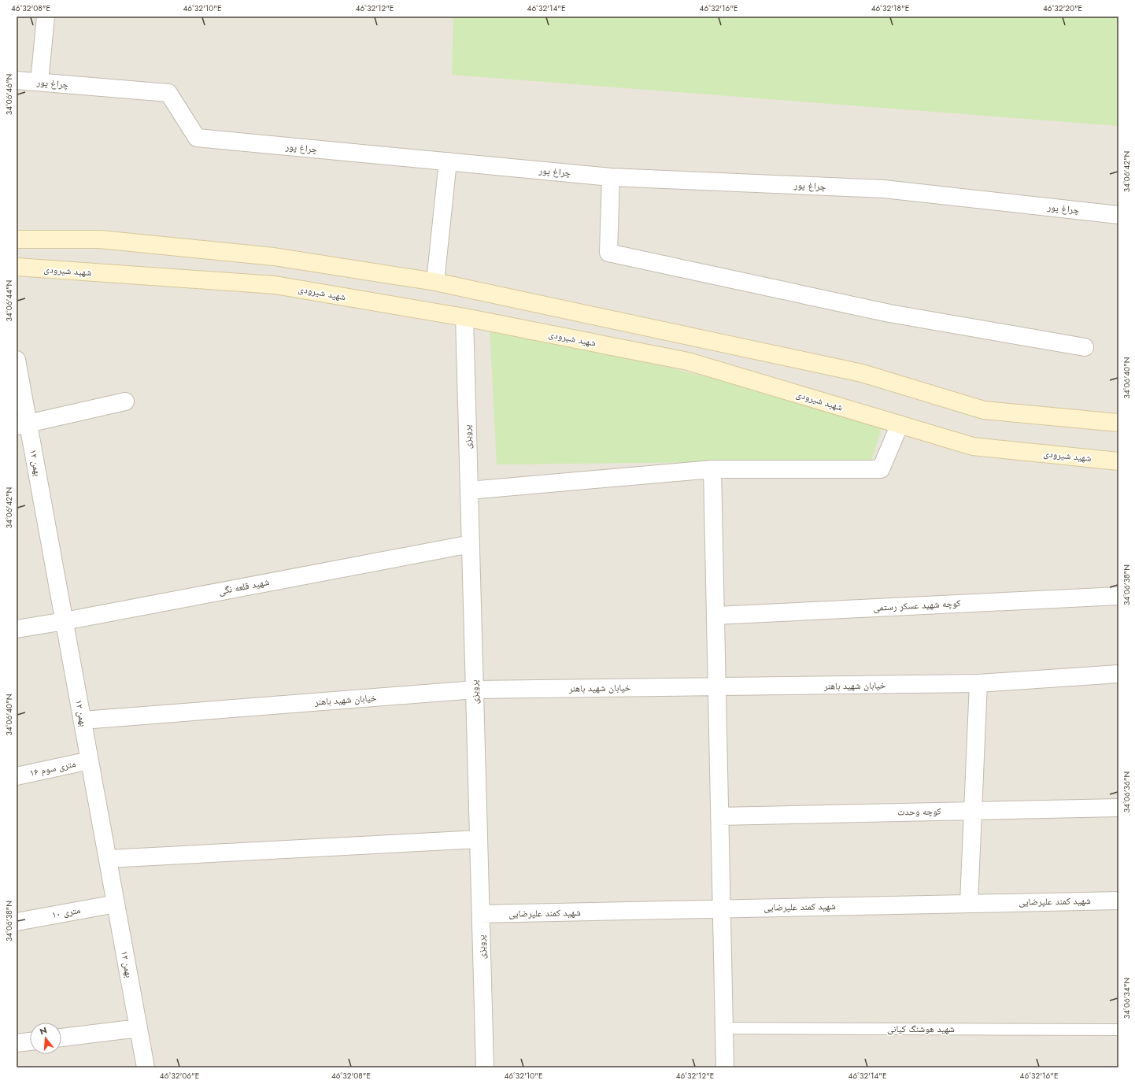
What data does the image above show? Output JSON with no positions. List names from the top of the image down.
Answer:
{
  "streets": {
    "main road": ["شهید شیرودی"],
    "street": [
      "چراغ پور",
      "پرویزی",
      "۱۲ بهمن",
      "شهید قلعه نگی",
      "کوچه شهید عسکر رستمی",
      "خیابان شهید باهنر",
      "۱۶ متری سوم",
      "کوچه وحدت",
      "شهید کمند علیرضایی",
      "۱۰ متری"
    ],
    "lane": ["شهید هوشنگ کیانی"]
  },
  "crossings": [
    ["شهید شیرودی", "پرویزی"],
    ["پرویزی", "شهید قلعه نگی"],
    ["پرویزی", "خیابان شهید باهنر"],
    ["پرویزی", "شهید کمند علیرضایی"],
    ["۱۲ بهمن", "شهید قلعه نگی"],
    ["۱۲ بهمن", "خیابان شهید باهنر"],
    ["۱۲ بهمن", "۱۶ متری سوم"],
    ["۱۲ بهمن", "۱۰ متری"]
  ],
  "north": "top",
  "coordinates": [
    "46°32'08\"E",
    "46°32'10\"E",
    "46°32'12\"E",
    "46°32'14\"E",
    "46°32'16\"E",
    "46°32'18\"E",
    "46°32'20\"E",
    "34°06'46\"N",
    "34°06'42\"N",
    "34°06'44\"N",
    "34°06'40\"N",
    "34°06'38\"N",
    "34°06'36\"N",
    "34°06'34\"N",
    "46°32'06\"E"
  ]
}
